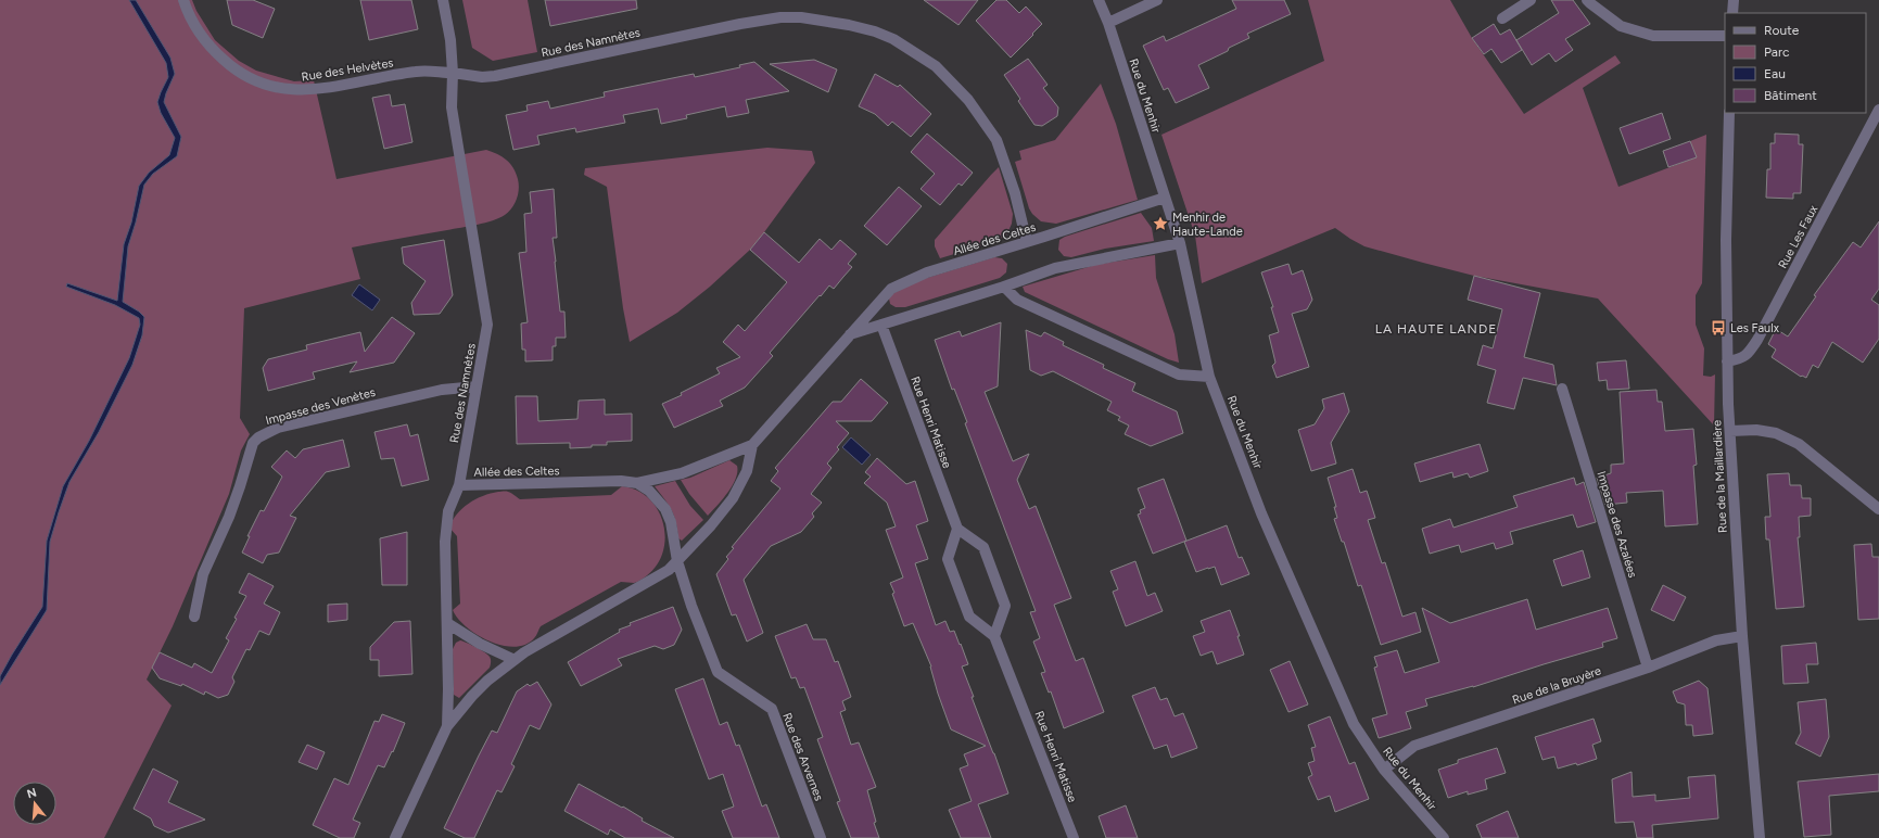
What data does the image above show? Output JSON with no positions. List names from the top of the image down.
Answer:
{
  "streets": {
    "street": [
      "Rue des Namnètes",
      "Rue des Helvètes",
      "Rue du Menhir",
      "Rue Les Faux",
      "Allée des Celtes",
      "Impasse des Venètes",
      "Rue Henri Matisse",
      "Rue de la Maillardière",
      "Impasse des Azalées",
      "Rue de la Bruyère",
      "Rue des Arvernes"
    ]
  },
  "crossings": [
    ["Rue des Namnètes", "Rue des Helvètes"],
    ["Rue des Namnètes", "Allée des Celtes"],
    ["Rue des Namnètes", "Impasse des Venètes"],
    ["Rue du Menhir", "Allée des Celtes"],
    ["Rue du Menhir", "Rue de la Bruyère"],
    ["Rue Les Faux", "Rue de la Maillardière"],
    ["Allée des Celtes", "Rue des Arvernes"],
    ["Rue de la Maillardière", "Rue de la Bruyère"],
    ["Impasse des Azalées", "Rue de la Bruyère"]
  ],
  "districts": ["LA HAUTE LANDE"],
  "places": {
    "place": ["Menhir de Haute-Lande"],
    "bus stop": ["Les Faulx"]
  },
  "legend": [
    "Route",
    "Parc",
    "Eau",
    "Bâtiment"
  ],
  "north": "top"
}
